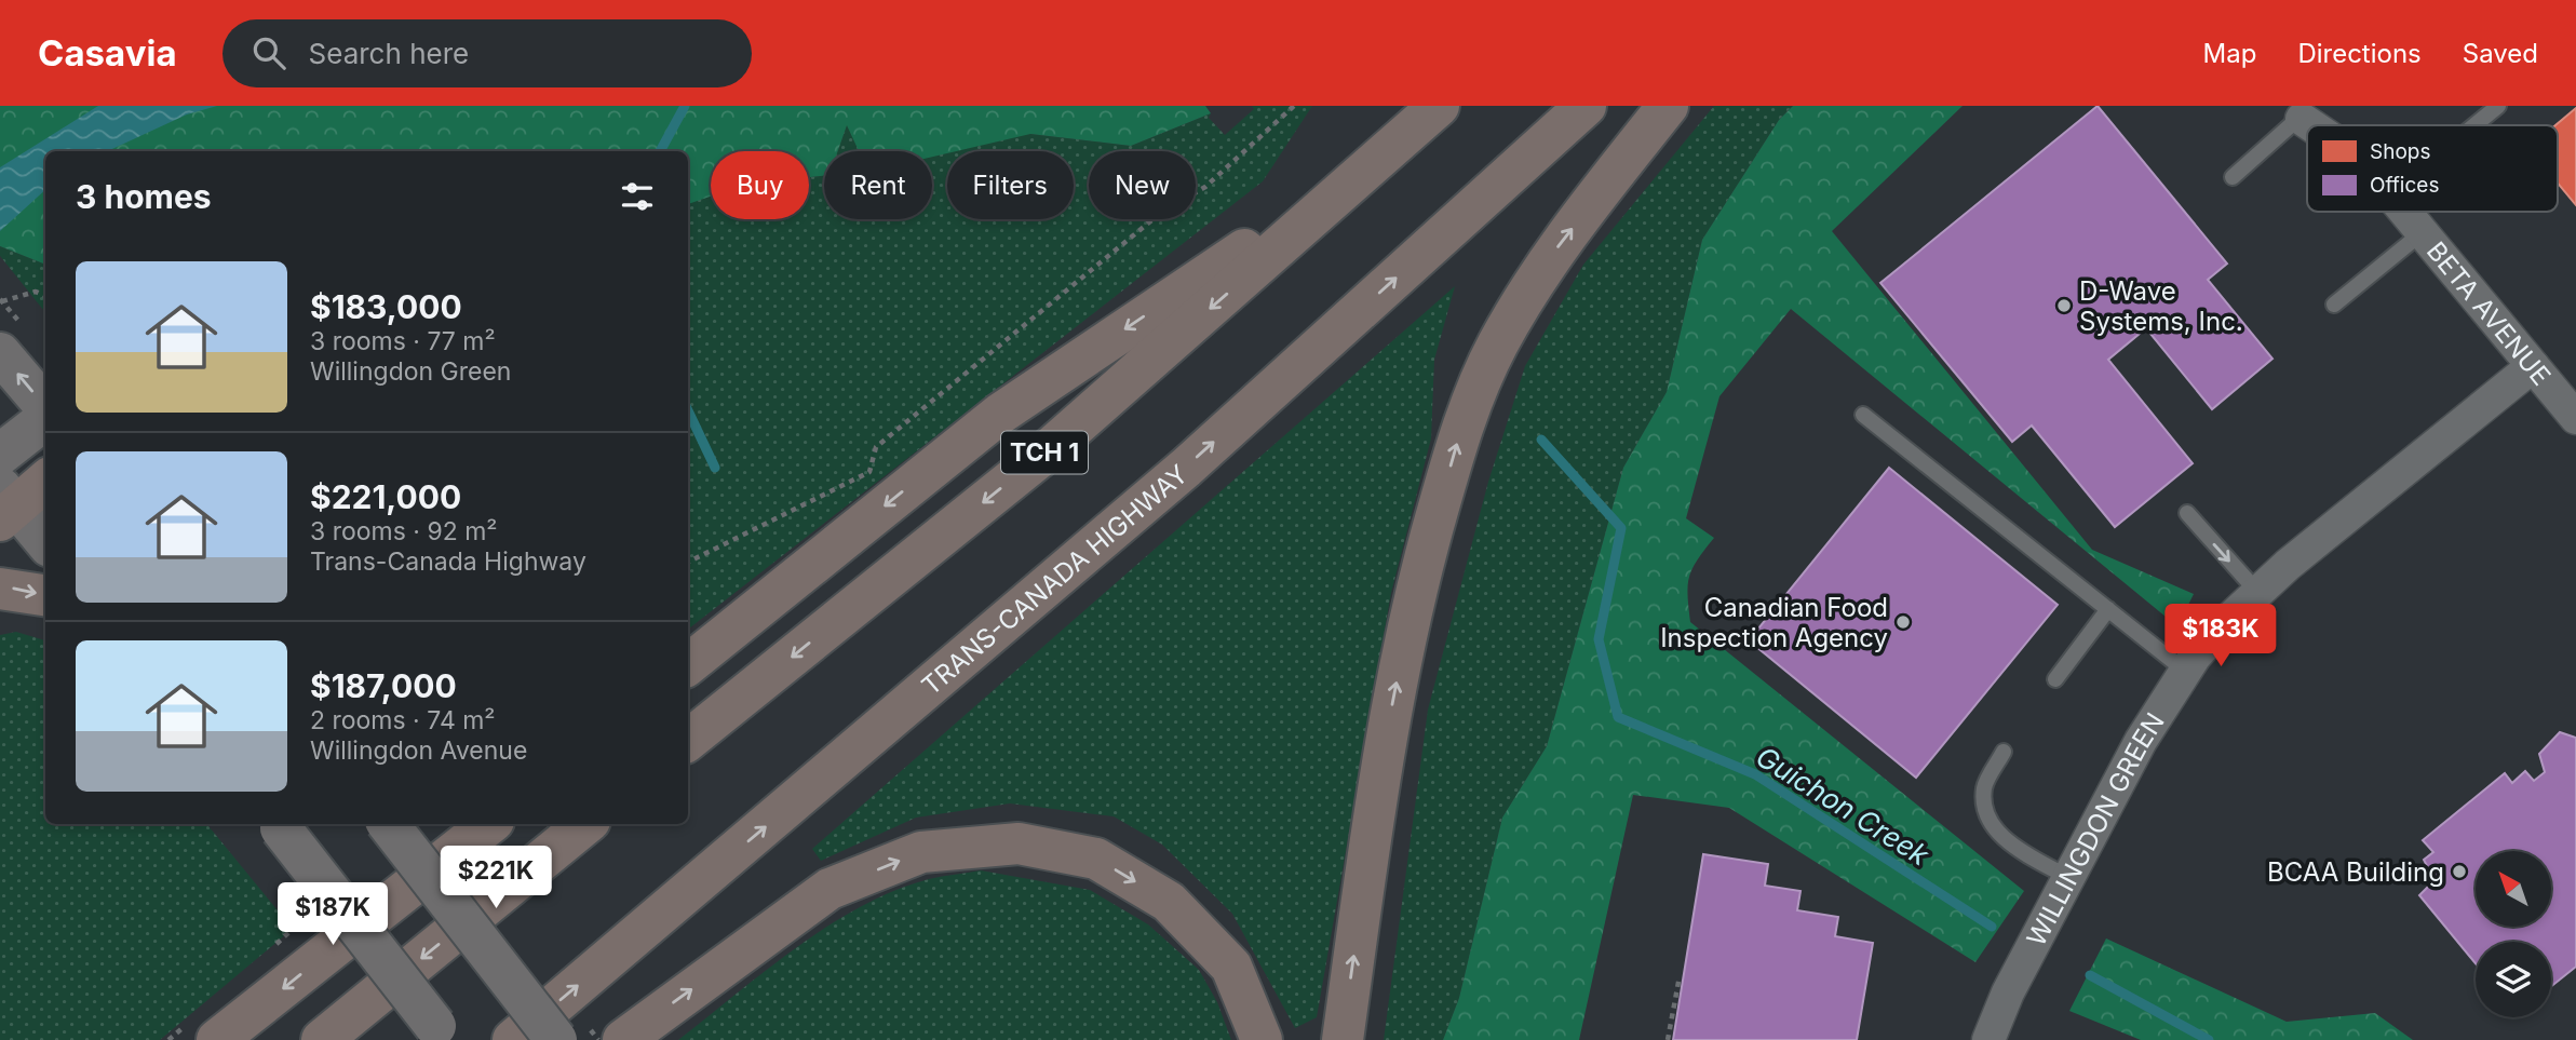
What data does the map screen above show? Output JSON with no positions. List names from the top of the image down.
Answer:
{
  "streets": {
    "highway": ["TCH 1", "TRANS-CANADA HIGHWAY"],
    "street": ["BETA AVENUE", "WILLINGDON GREEN"]
  },
  "crossings": [
    ["BETA AVENUE", "WILLINGDON GREEN"]
  ],
  "water": ["Guichon Creek"],
  "places": ["D-Wave Systems, Inc.", "Canadian Food Inspection Agency", "BCAA Building"],
  "legend": ["Shops", "Offices"],
  "north": "top left",
  "page": {
    "header": "Casavia",
    "search": "Search here",
    "nav": ["Map", "Directions", "Saved"],
    "chip": [
      "Buy",
      "Rent",
      "Filters",
      "New"
    ],
    "heading": "3 homes",
    "list": [
      {
        "name": "$183,000",
        "note": "3 rooms · 77 m² · Willingdon Green"
      },
      {
        "name": "$221,000",
        "note": "3 rooms · 92 m² · Trans-Canada Highway"
      },
      {
        "name": "$187,000",
        "note": "2 rooms · 74 m² · Willingdon Avenue"
      }
    ],
    "price": ["$183K", "$221K", "$187K"]
  }
}
